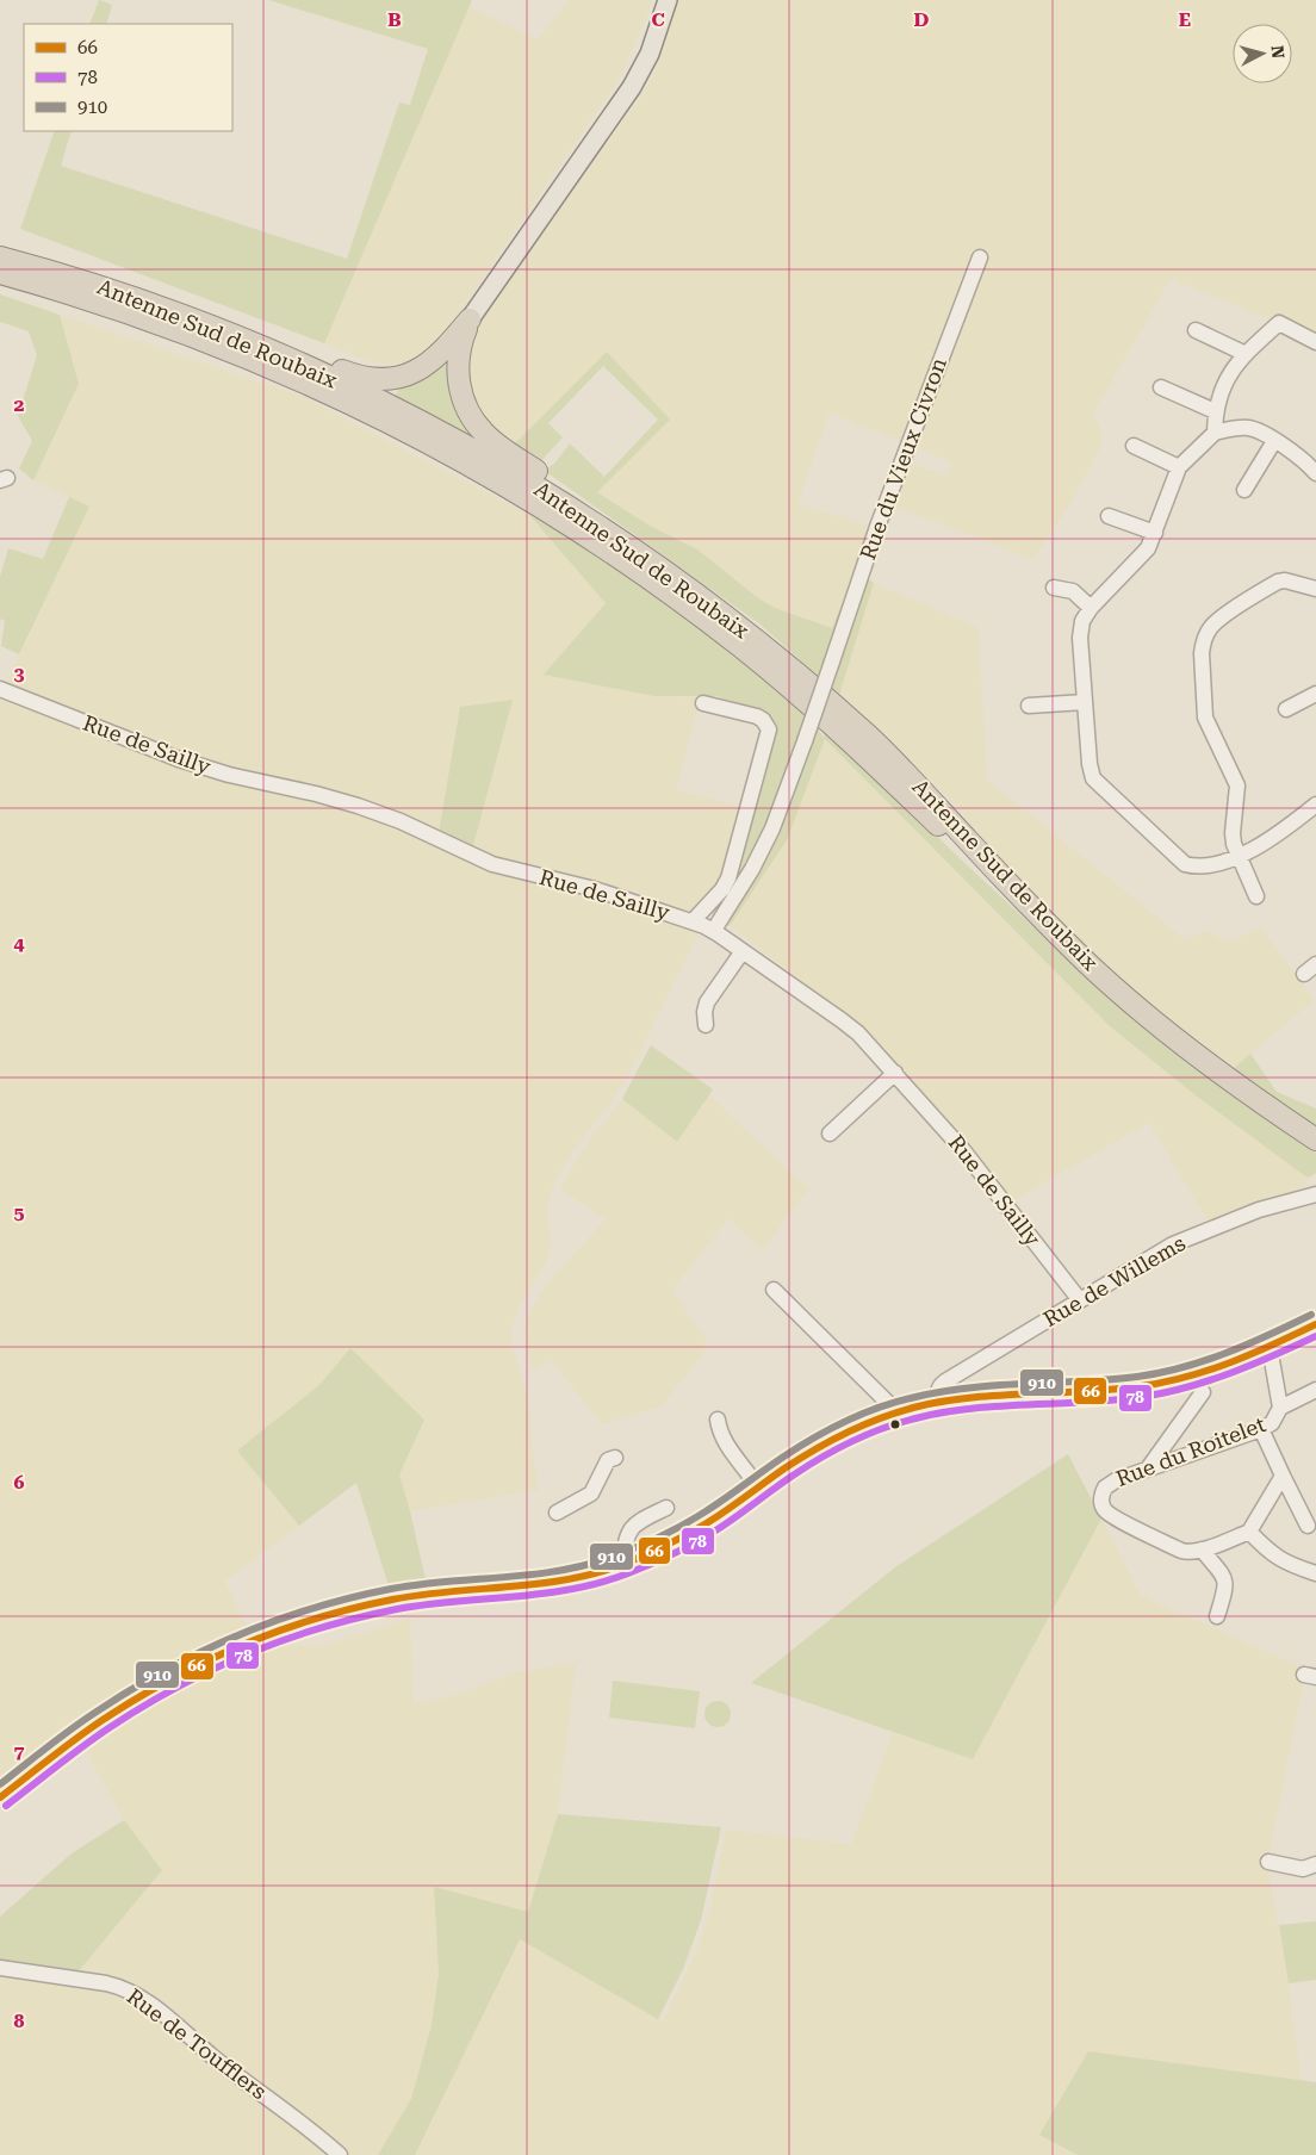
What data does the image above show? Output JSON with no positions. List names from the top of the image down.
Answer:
{
  "streets": {
    "highway": ["Antenne Sud de Roubaix"],
    "street": [
      "Rue du Vieux Civron",
      "Rue de Sailly",
      "Rue de Willems",
      "Rue du Roitelet",
      "Rue de Toufflers"
    ]
  },
  "crossings": [
    ["Rue du Vieux Civron", "Rue de Sailly"],
    ["Rue de Sailly", "Rue de Willems"]
  ],
  "lines": ["transit line 910", "transit line 66", "transit line 78"],
  "legend": ["66", "78", "910"],
  "north": "right",
  "grid": {
    "columns": [
      "B",
      "C",
      "D",
      "E"
    ],
    "rows": [
      "2",
      "3",
      "4",
      "5",
      "6",
      "7",
      "8"
    ]
  }
}
